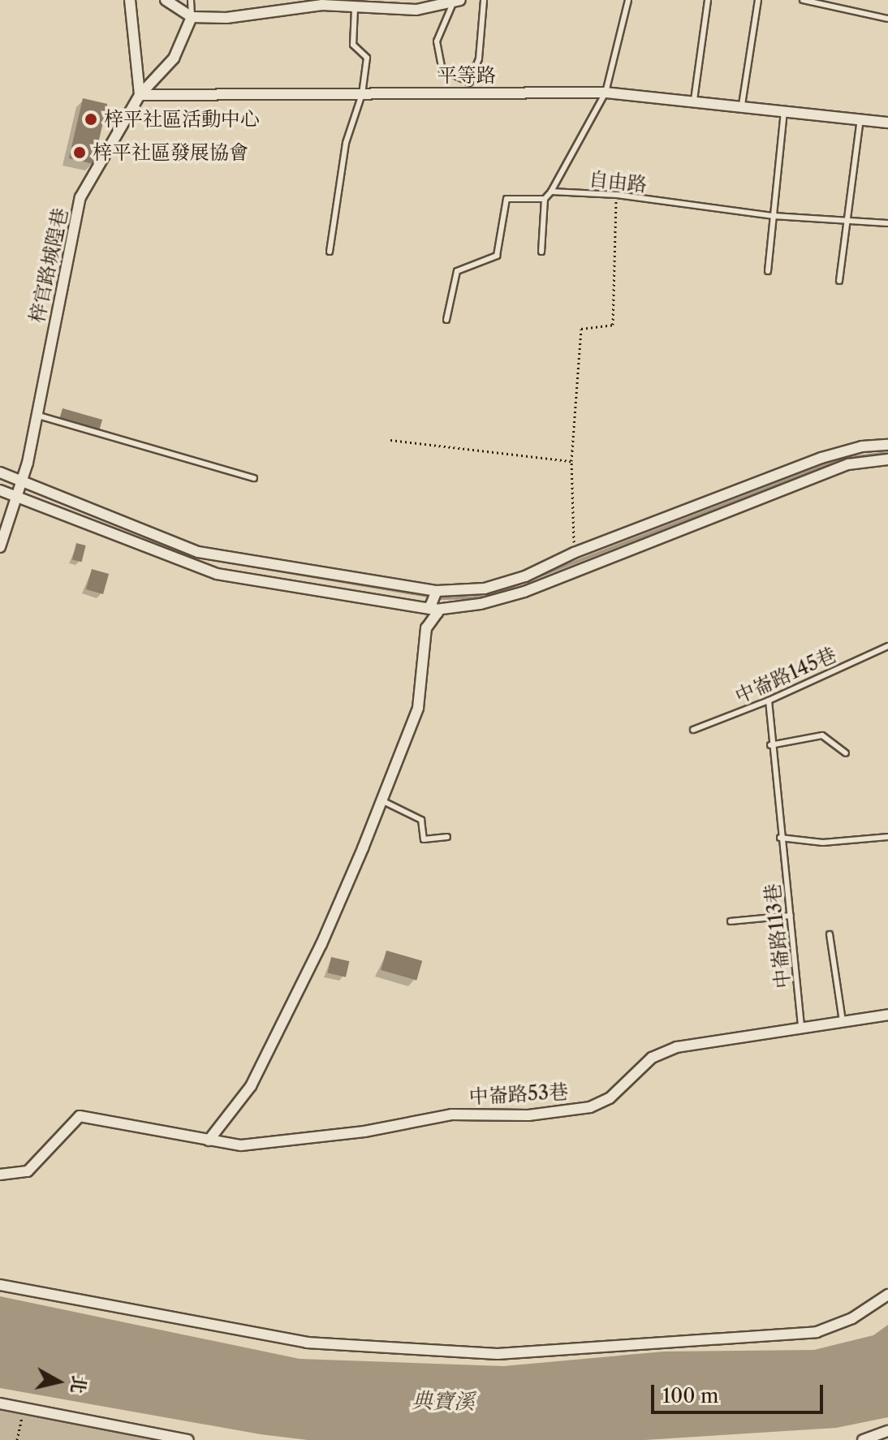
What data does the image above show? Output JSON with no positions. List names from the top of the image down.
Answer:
{
  "streets": {
    "street": ["平等路", "梓官路城隍巷", "中崙路53巷"],
    "lane": ["自由路", "中崙路145巷", "中崙路113巷"]
  },
  "crossings": [
    ["平等路", "自由路"],
    ["平等路", "梓官路城隍巷"],
    ["中崙路145巷", "中崙路113巷"],
    ["中崙路113巷", "中崙路53巷"]
  ],
  "water": ["典寶溪"],
  "places": ["梓平社區活動中心", "梓平社區發展協會"],
  "scale_bar": "100 m",
  "north": "right"
}
